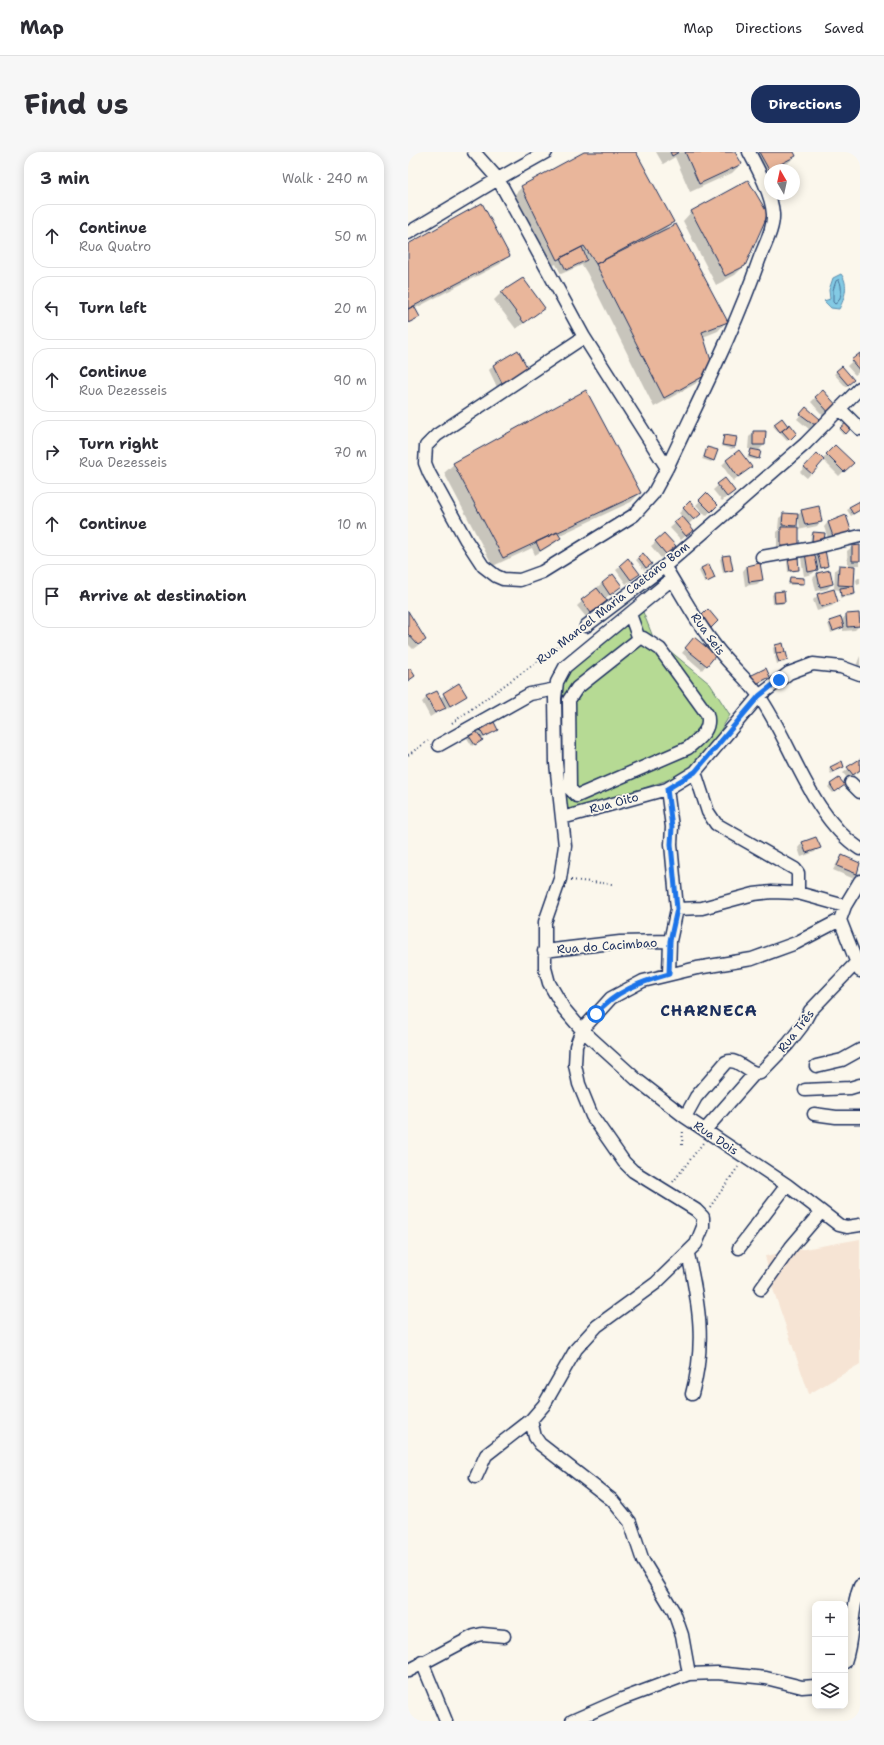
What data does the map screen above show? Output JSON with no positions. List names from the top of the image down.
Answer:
{
  "streets": {
    "street": [
      "Rua Manoel Maria Caetano Bom",
      "Rua Seis",
      "Rua Oito",
      "Rua do Cacimbao",
      "Rua Três",
      "Rua Dois"
    ]
  },
  "crossings": [
    ["Rua Manoel Maria Caetano Bom", "Rua Seis"],
    ["Rua Seis", "Rua Oito"],
    ["Rua Oito", "Rua Dois"],
    ["Rua do Cacimbao", "Rua Dois"],
    ["Rua Três", "Rua Dois"]
  ],
  "districts": ["CHARNECA"],
  "north": "top",
  "page": {
    "header": "Map",
    "nav": ["Map", "Directions", "Saved"],
    "title": "Find us",
    "buttons": "Directions",
    "heading": ["3 min", "Walk · 240 m"],
    "list": [
      ["Continue", "Rua Quatro", "50 m"],
      ["Turn left", "20 m"],
      ["Continue", "Rua Dezesseis", "90 m"],
      ["Turn right", "Rua Dezesseis", "70 m"],
      ["Continue", "10 m"],
      "Arrive at destination"
    ],
    "map_buttons": ["+", "−"]
  }
}
